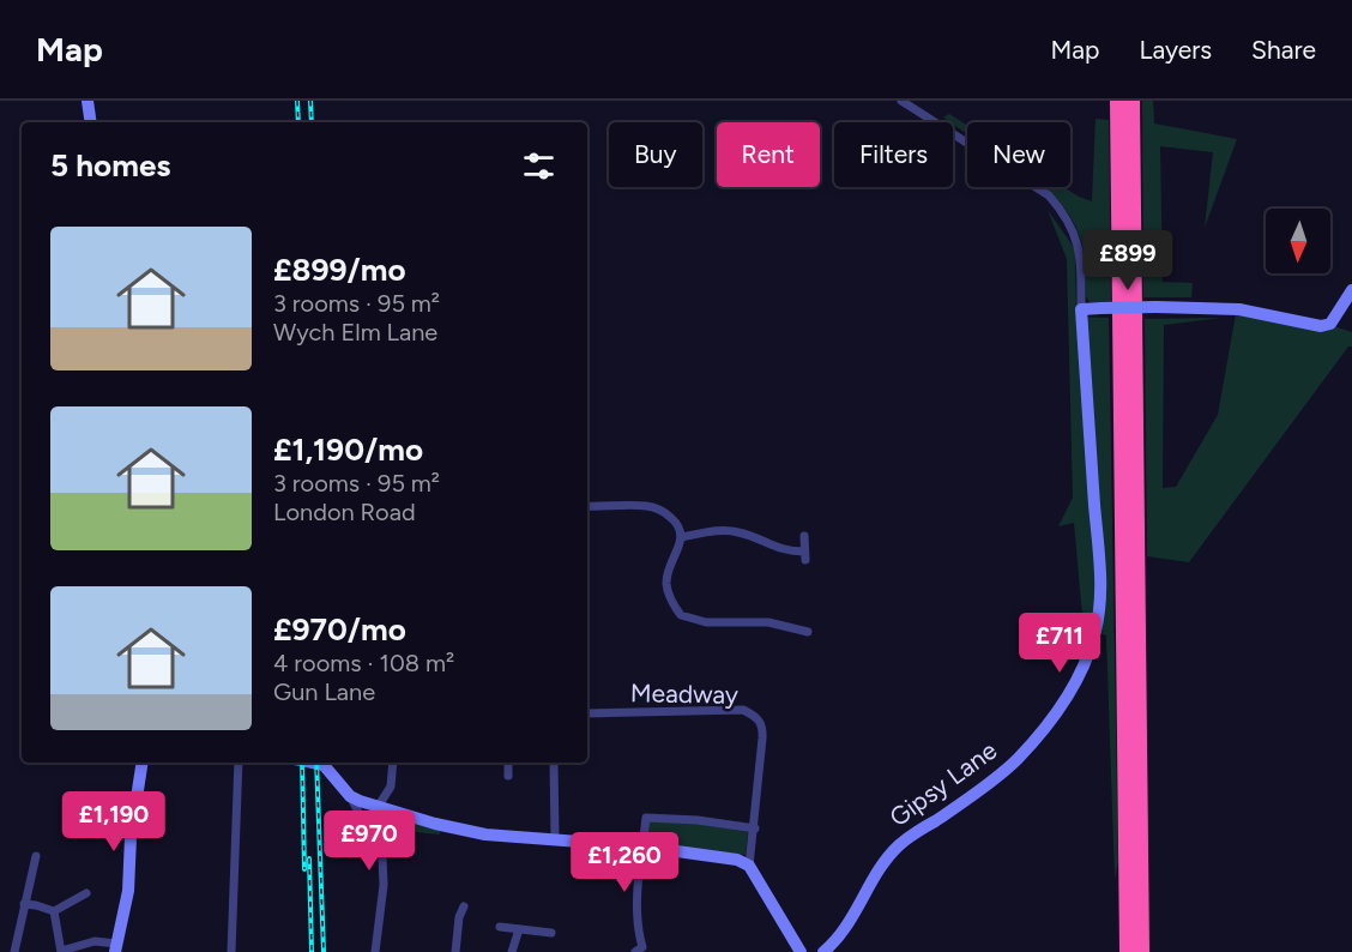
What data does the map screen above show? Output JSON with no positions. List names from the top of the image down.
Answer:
{
  "streets": {
    "street": ["Meadway", "Gipsy Lane"]
  },
  "north": "bottom",
  "page": {
    "header": "Map",
    "nav": ["Map", "Layers", "Share"],
    "chip": [
      "Buy",
      "Rent",
      "Filters",
      "New"
    ],
    "heading": "5 homes",
    "list": [
      {
        "name": "£899/mo",
        "note": "3 rooms · 95 m² · Wych Elm Lane"
      },
      {
        "name": "£1,190/mo",
        "note": "3 rooms · 95 m² · London Road"
      },
      {
        "name": "£970/mo",
        "note": "4 rooms · 108 m² · Gun Lane"
      }
    ],
    "price": [
      "£899",
      "£711",
      "£1,190",
      "£970",
      "£1,260"
    ]
  }
}
